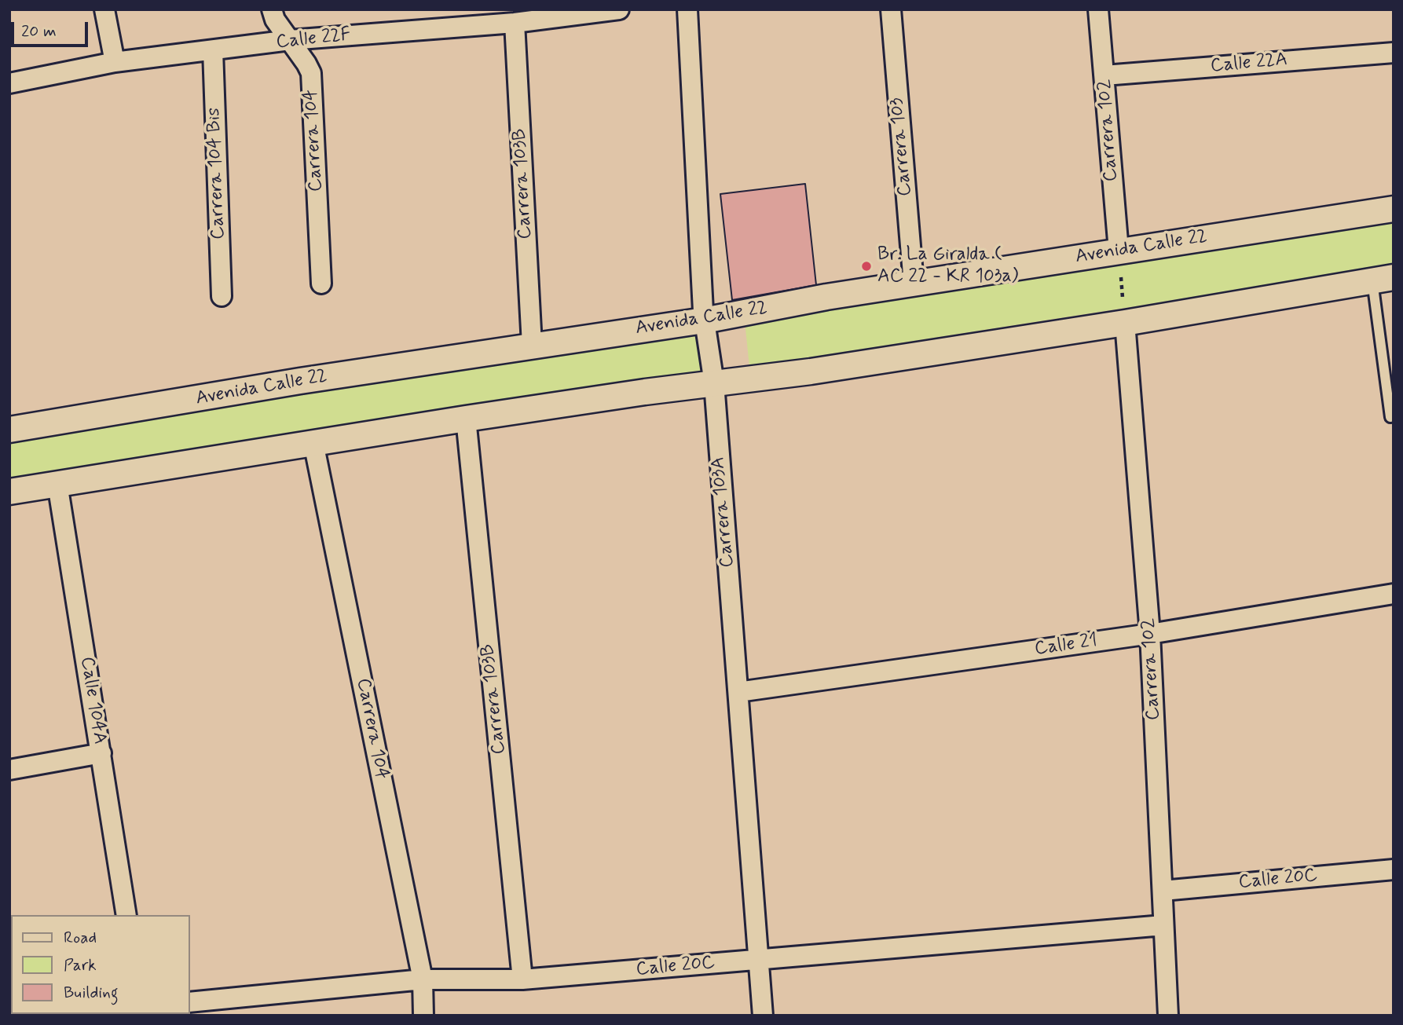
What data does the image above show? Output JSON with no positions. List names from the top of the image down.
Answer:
{
  "streets": {
    "street": [
      "Calle 22F",
      "Calle 22A",
      "Carrera 102",
      "Carrera 104",
      "Carrera 103",
      "Carrera 104 Bis",
      "Carrera 103B",
      "Avenida Calle 22",
      "Carrera 103A",
      "Calle 21",
      "Calle 104A",
      "Calle 20C"
    ]
  },
  "crossings": [
    ["Calle 22F", "Carrera 104"],
    ["Calle 22F", "Carrera 104 Bis"],
    ["Calle 22F", "Carrera 103B"],
    ["Calle 22A", "Carrera 102"],
    ["Carrera 102", "Avenida Calle 22"],
    ["Carrera 102", "Calle 21"],
    ["Carrera 102", "Calle 20C"],
    ["Carrera 104", "Calle 20C"],
    ["Carrera 103", "Avenida Calle 22"],
    ["Carrera 103B", "Avenida Calle 22"],
    ["Carrera 103B", "Calle 20C"],
    ["Avenida Calle 22", "Carrera 103A"],
    ["Carrera 103A", "Calle 21"],
    ["Carrera 103A", "Calle 20C"]
  ],
  "places": ["Br. La Giralda ( AC 22 - KR 103a)"],
  "legend": ["Road", "Park", "Building"],
  "scale_bar": "20 m"
}
